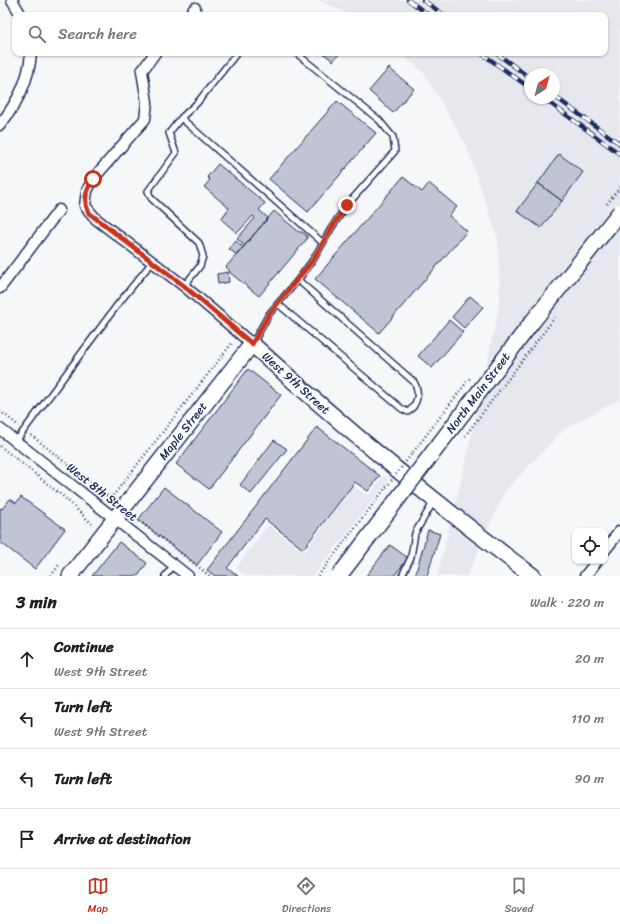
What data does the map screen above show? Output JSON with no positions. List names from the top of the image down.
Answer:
{
  "streets": {
    "street": [
      "West 9th Street",
      "North Main Street",
      "Maple Street",
      "West 8th Street"
    ]
  },
  "crossings": [
    ["West 9th Street", "Maple Street"],
    ["Maple Street", "West 8th Street"]
  ],
  "north": "top right",
  "page": {
    "search": "Search here",
    "heading": ["3 min", "Walk · 220 m"],
    "list": [
      ["Continue", "West 9th Street", "20 m"],
      ["Turn left", "West 9th Street", "110 m"],
      ["Turn left", "90 m"],
      "Arrive at destination"
    ],
    "nav": ["Map", "Directions", "Saved"]
  }
}
